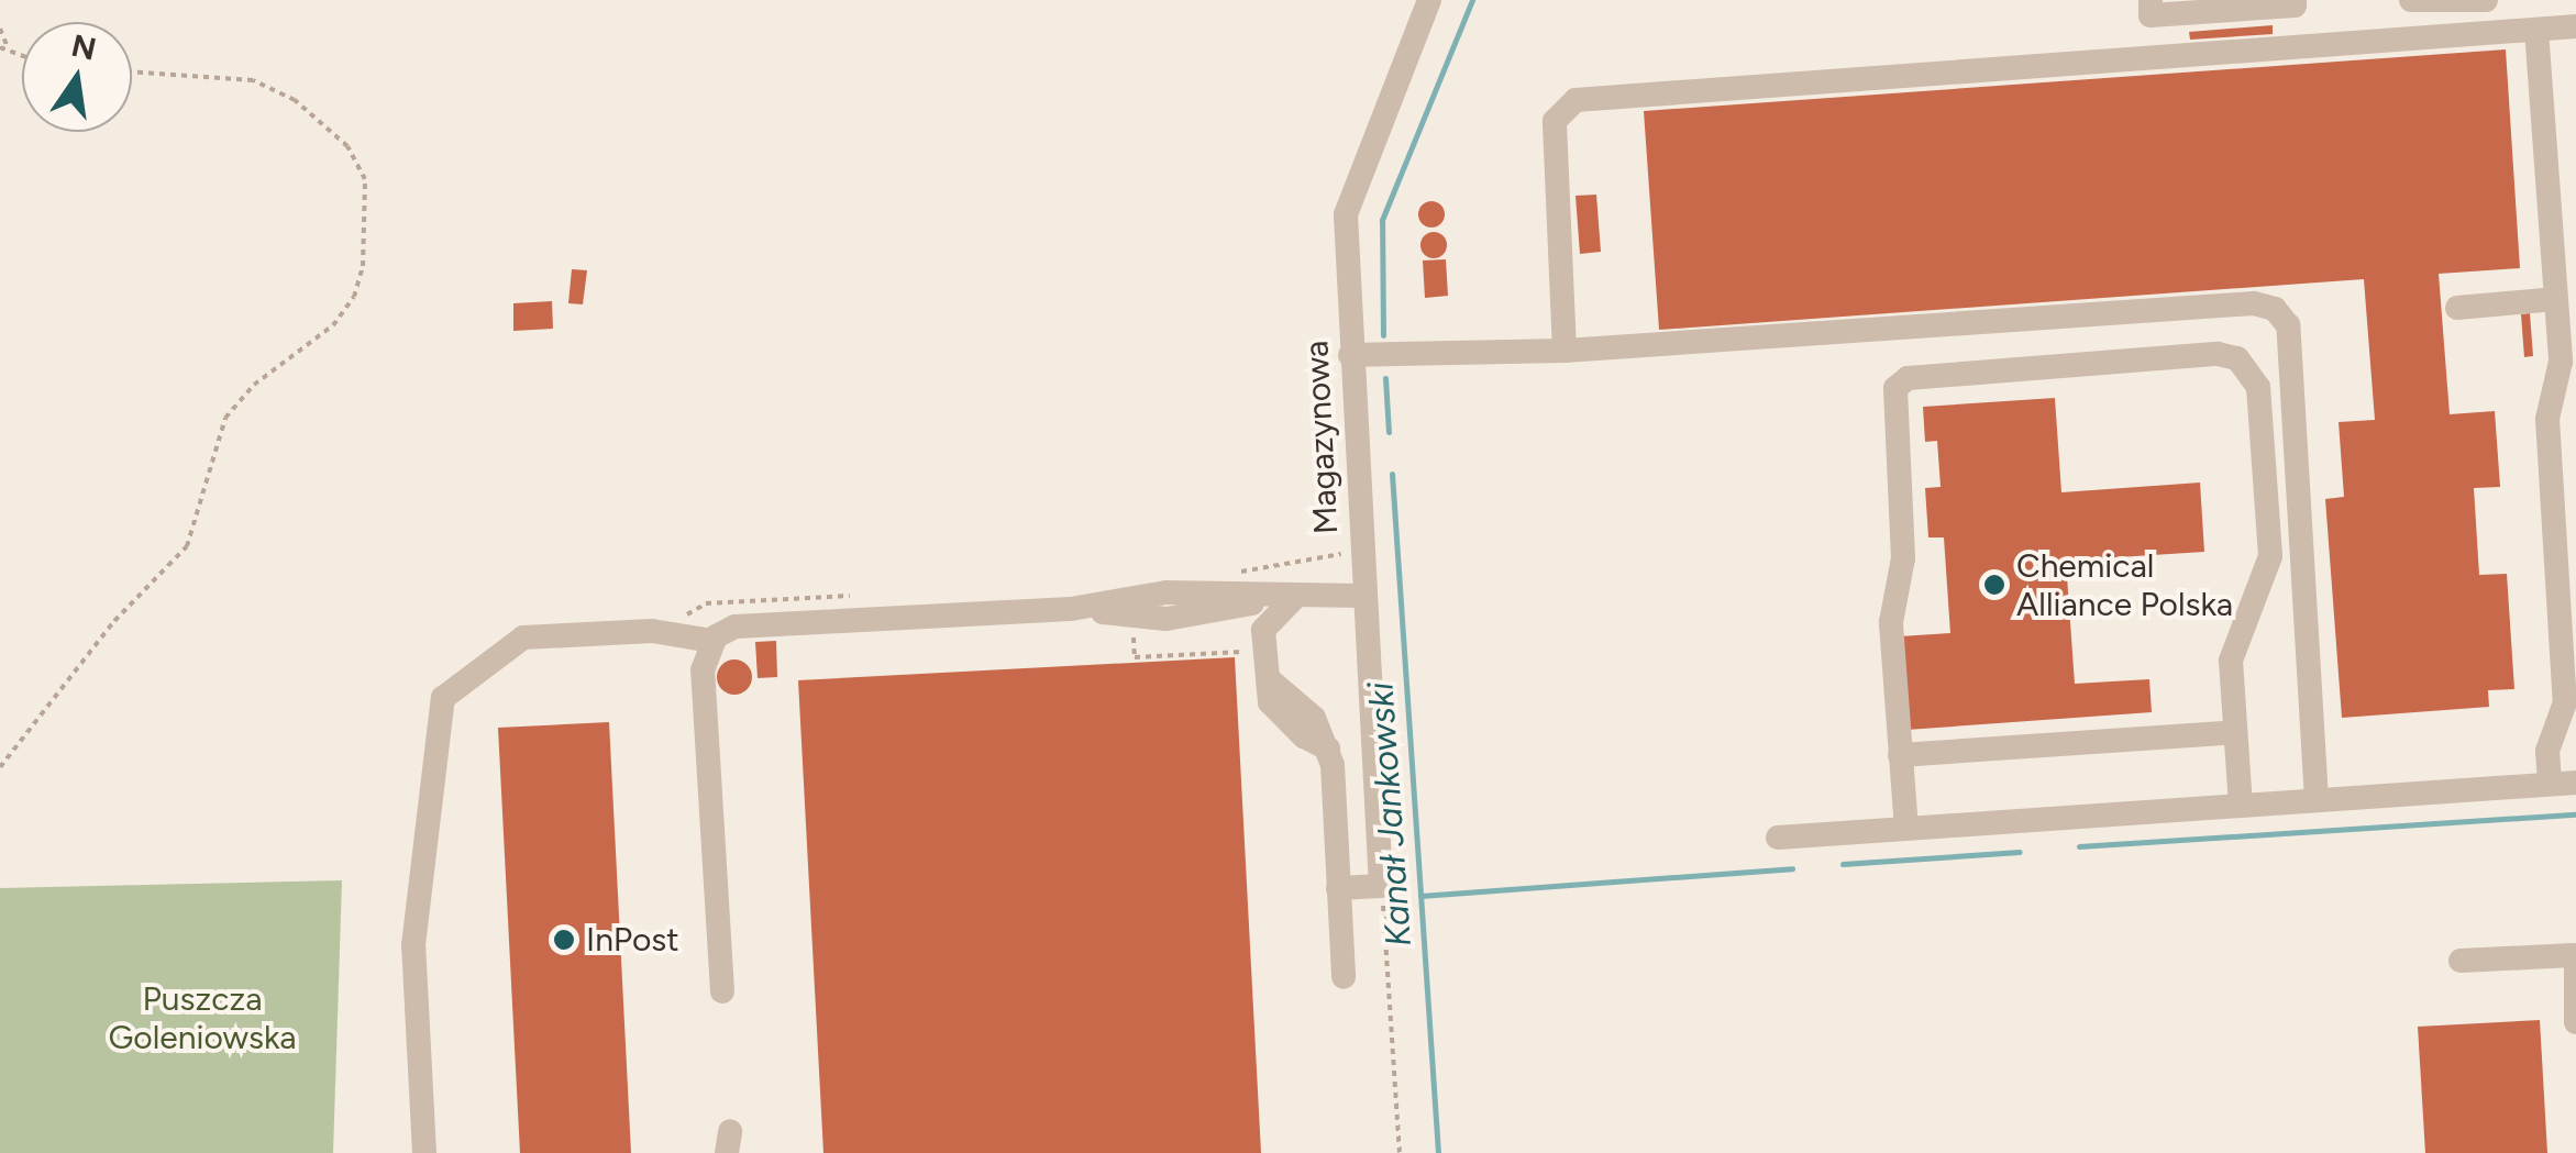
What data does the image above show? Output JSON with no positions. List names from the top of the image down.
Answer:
{
  "streets": {
    "street": ["Magazynowa"]
  },
  "water": ["Kanał Jankowski"],
  "parks": ["Puszcza Goleniowska"],
  "places": ["Chemical Alliance Polska", "InPost"],
  "north": "top"
}
